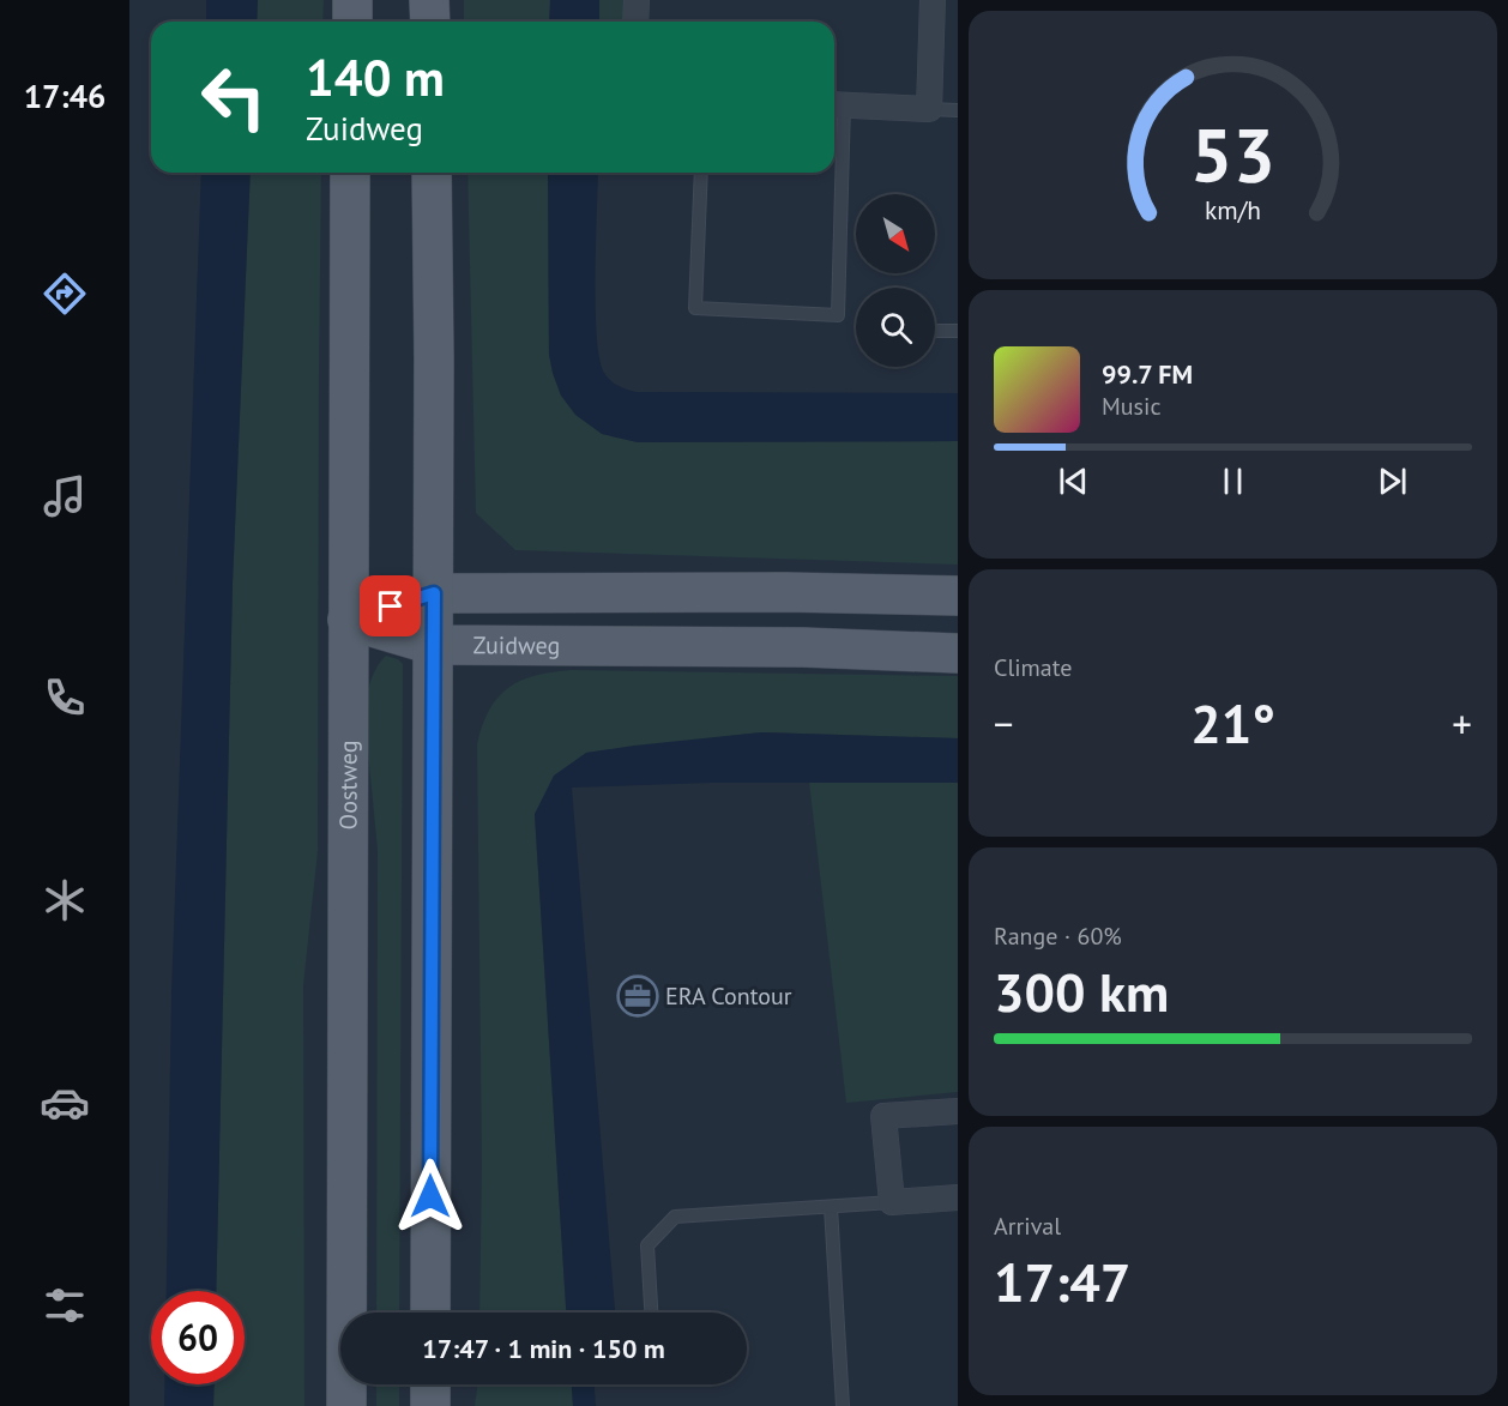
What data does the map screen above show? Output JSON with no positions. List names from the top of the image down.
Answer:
{
  "streets": {
    "main road": ["Zuidweg", "Oostweg"]
  },
  "crossings": [
    ["Zuidweg", "Oostweg"]
  ],
  "places": {
    "office": ["ERA Contour"]
  },
  "north": "bottom right",
  "page": {
    "tabs": "17:46",
    "turn": ["140 m", "Zuidweg"],
    "song": ["99.7 FM", "Music"],
    "tile": [
      "Climate",
      ["Range · 60%", "300 km"],
      ["Arrival", "17:47"]
    ],
    "heat": ["−", "21°", "+"],
    "limit": "60",
    "trip": "17:47 · 1 min · 150 m",
    "gauge": ["53", "km/h"]
  }
}
